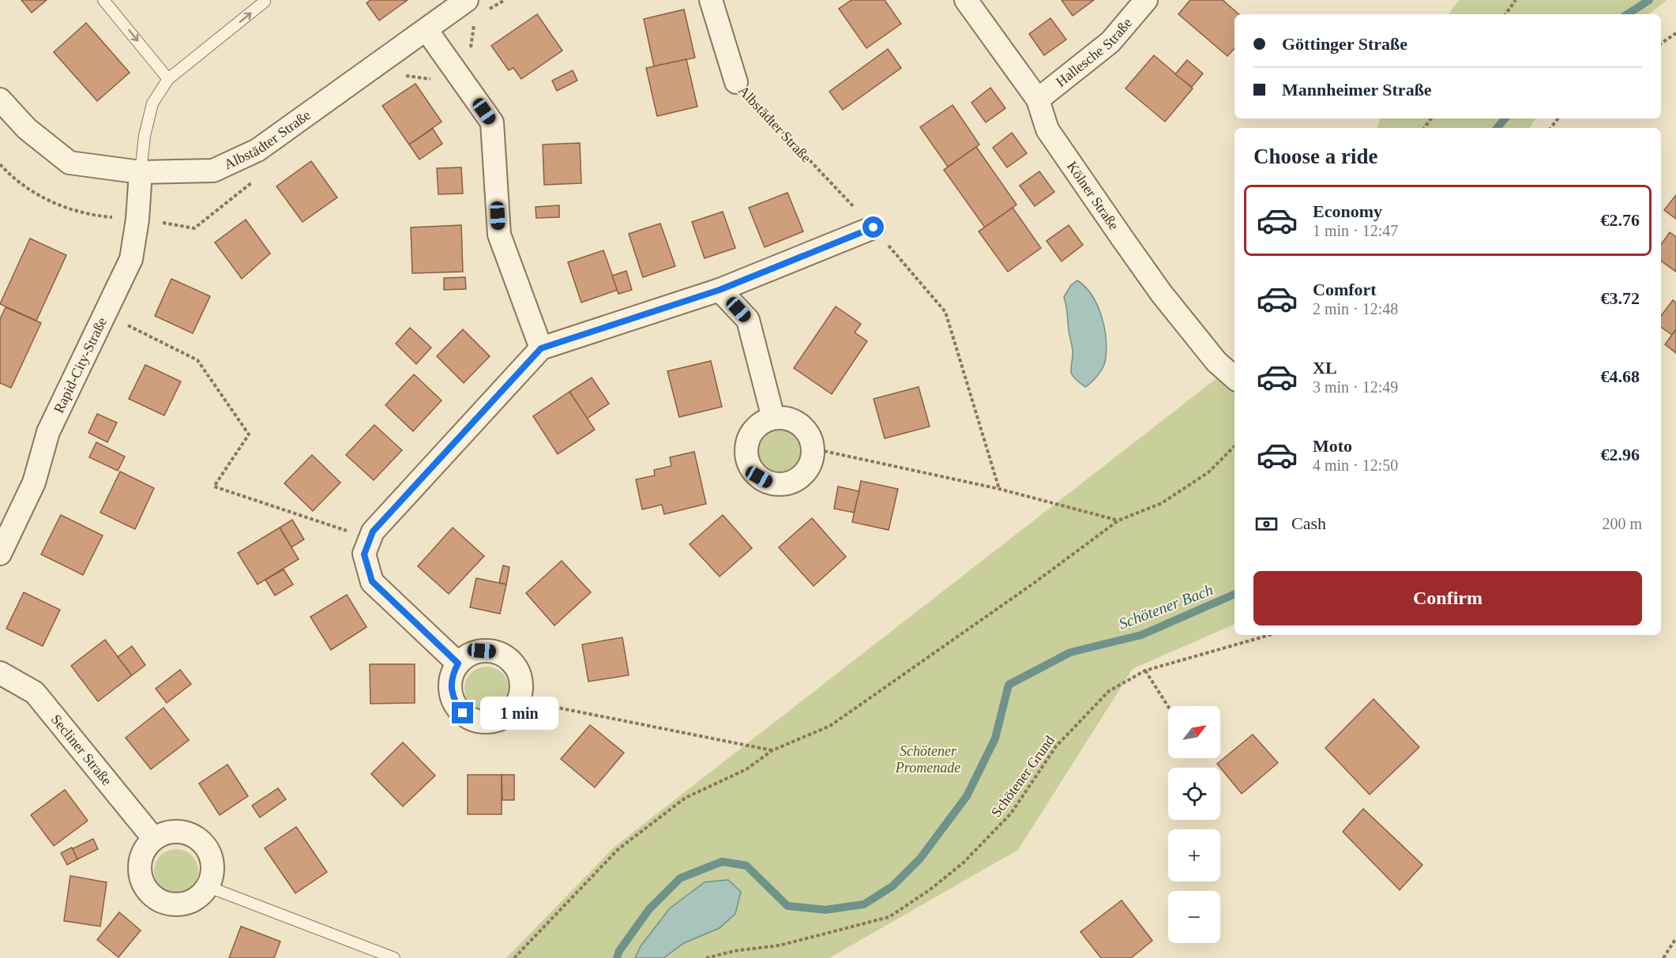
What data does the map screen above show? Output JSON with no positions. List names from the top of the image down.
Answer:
{
  "streets": {
    "street": [
      "Hallesche Straße",
      "Albstädter Straße",
      "Kölner Straße",
      "Rapid-City-Straße",
      "Secliner Straße"
    ],
    "path": ["Schötener Grund"]
  },
  "crossings": [
    ["Hallesche Straße", "Kölner Straße"],
    ["Albstädter Straße", "Rapid-City-Straße"]
  ],
  "water": ["Schötener Bach"],
  "parks": ["Schötener Promenade"],
  "north": "top right",
  "page": {
    "banner": ["Göttinger Straße", "Mannheimer Straße"],
    "heading": "Choose a ride",
    "list": [
      {
        "name": "Economy",
        "note": "1 min · 12:47",
        "value": "€2.76"
      },
      {
        "name": "Comfort",
        "note": "2 min · 12:48",
        "value": "€3.72"
      },
      {
        "name": "XL",
        "note": "3 min · 12:49",
        "value": "€4.68"
      },
      {
        "name": "Moto",
        "note": "4 min · 12:50",
        "value": "€2.96"
      }
    ],
    "pay": ["Cash", "200 m"],
    "buttons": "Confirm",
    "bubble": "1 min",
    "map_buttons": ["+", "−"]
  }
}
